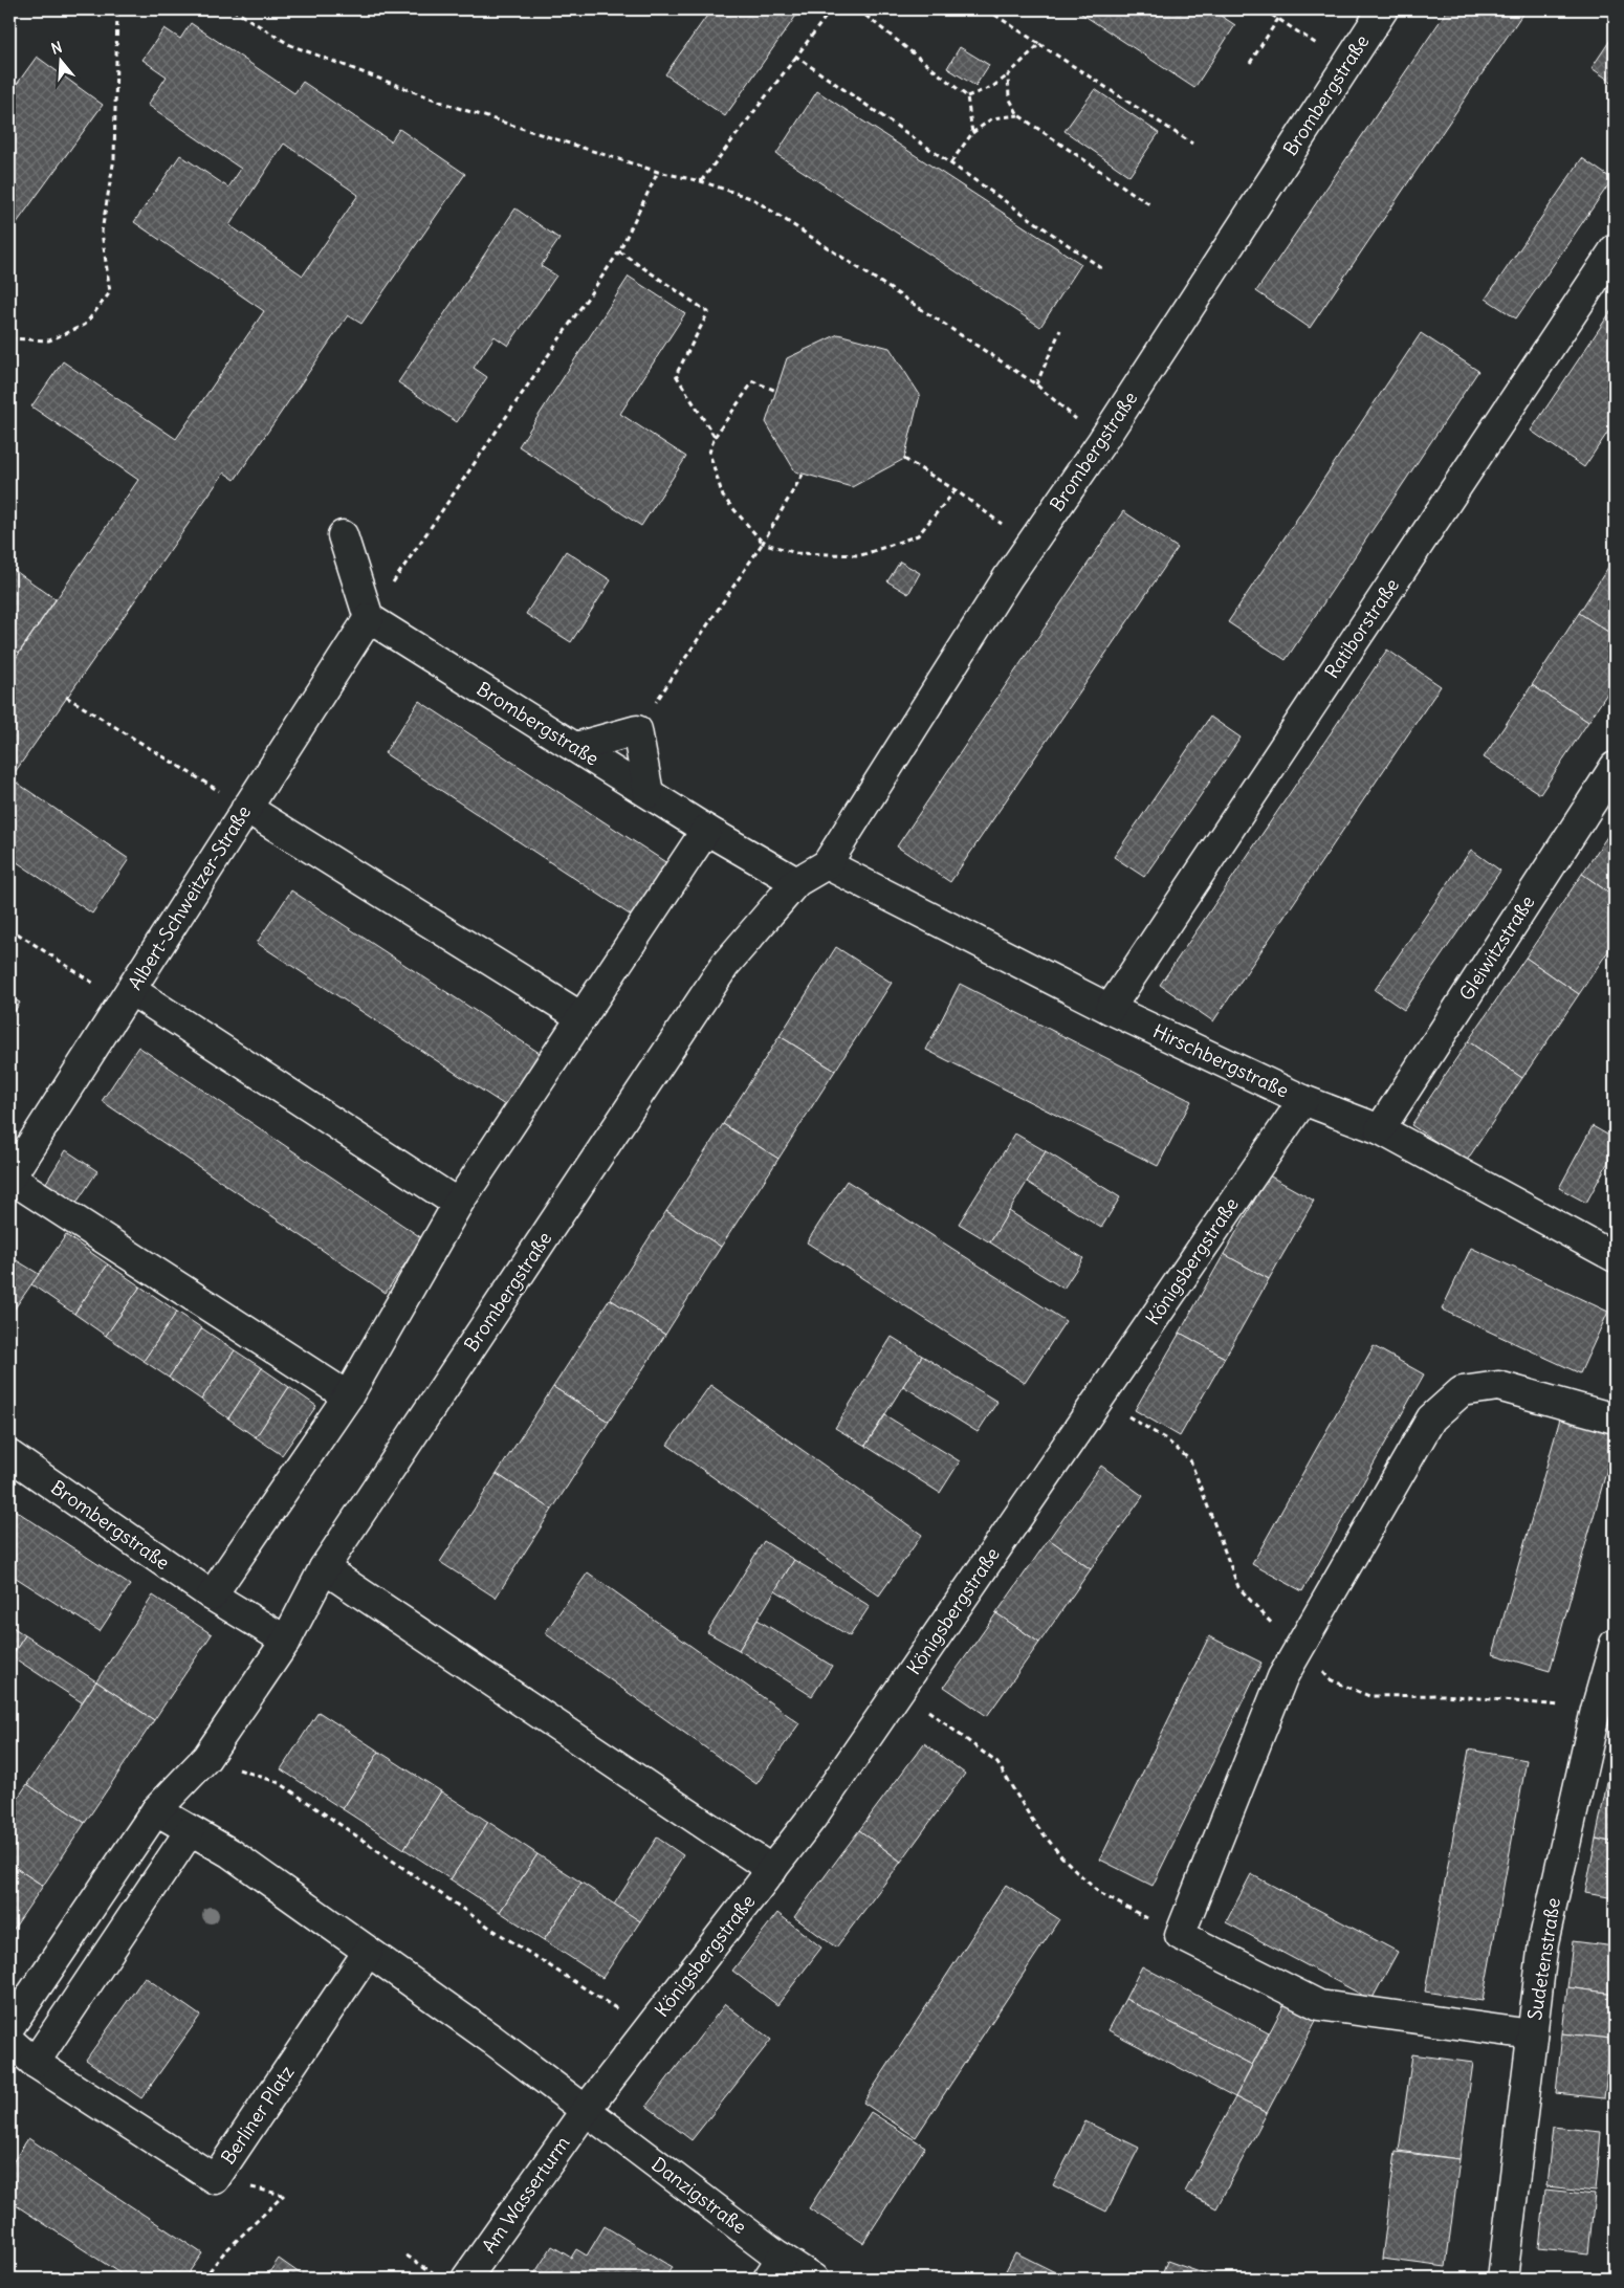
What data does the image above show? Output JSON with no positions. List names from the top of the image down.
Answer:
{
  "streets": {
    "street": [
      "Brombergstraße",
      "Ratiborstraße",
      "Albert-Schweitzer-Straße",
      "Gleiwitzstraße",
      "Hirschbergstraße",
      "Königsbergstraße",
      "Sudetenstraße",
      "Berliner Platz",
      "Am Wasserturm",
      "Danzigstraße"
    ]
  },
  "crossings": [
    ["Brombergstraße", "Albert-Schweitzer-Straße"],
    ["Brombergstraße", "Hirschbergstraße"],
    ["Ratiborstraße", "Hirschbergstraße"],
    ["Gleiwitzstraße", "Hirschbergstraße"],
    ["Hirschbergstraße", "Königsbergstraße"],
    ["Königsbergstraße", "Am Wasserturm"],
    ["Königsbergstraße", "Danzigstraße"],
    ["Am Wasserturm", "Danzigstraße"]
  ],
  "north": "top"
}
